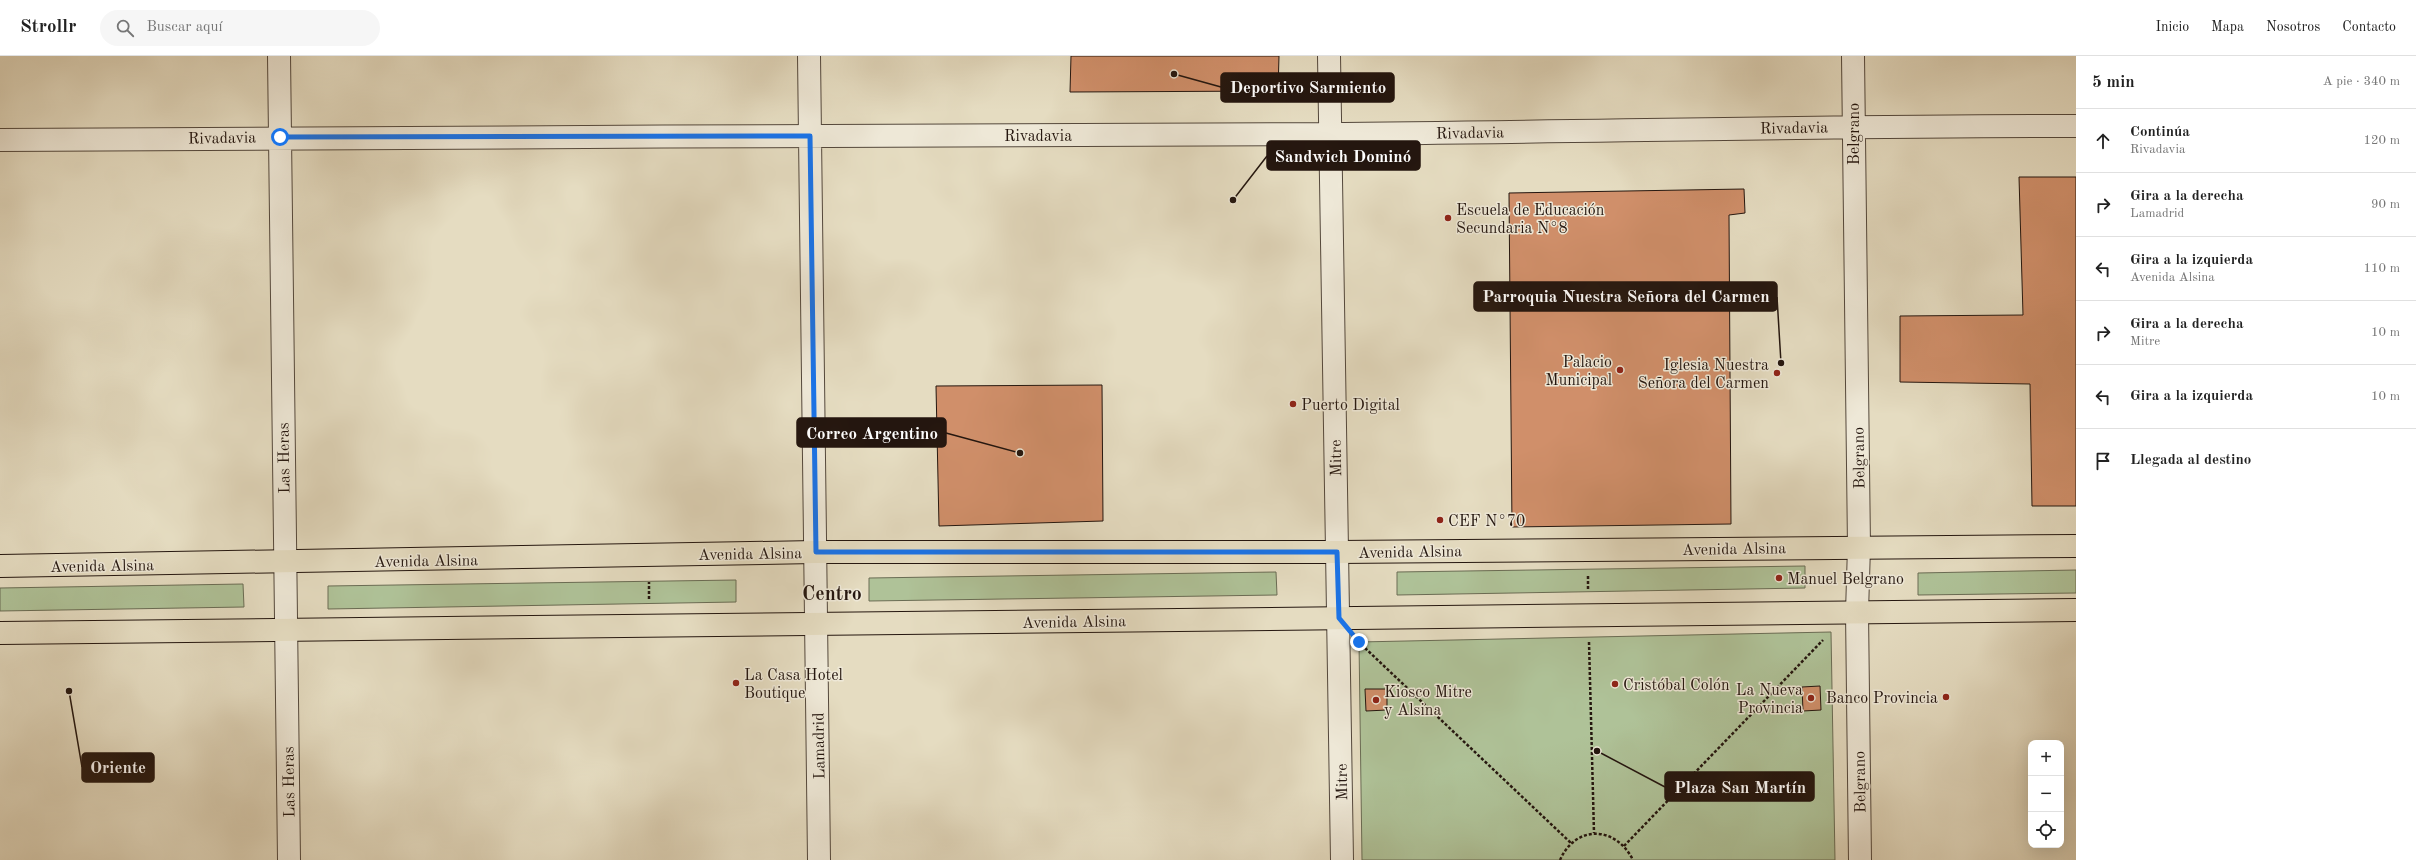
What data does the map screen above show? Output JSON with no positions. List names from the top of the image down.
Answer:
{
  "streets": {
    "main road": ["Avenida Alsina"],
    "street": [
      "Rivadavia",
      "Belgrano",
      "Las Heras",
      "Mitre",
      "Lamadrid"
    ]
  },
  "crossings": [
    ["Rivadavia", "Belgrano"],
    ["Rivadavia", "Las Heras"],
    ["Rivadavia", "Mitre"],
    ["Rivadavia", "Lamadrid"],
    ["Belgrano", "Avenida Alsina"],
    ["Las Heras", "Avenida Alsina"],
    ["Mitre", "Avenida Alsina"],
    ["Avenida Alsina", "Lamadrid"]
  ],
  "districts": ["Centro"],
  "places": [
    "Deportivo Sarmiento",
    "Sandwich Dominó",
    "Escuela de Educación Secundaria N°8",
    "Parroquia Nuestra Señora del Carmen",
    "Palacio Municipal",
    "Iglesia Nuestra Señora del Carmen",
    "Puerto Digital",
    "Correo Argentino",
    "CEF N°70",
    "Manuel Belgrano",
    "La Casa Hotel Boutique",
    "Cristóbal Colón",
    "Oriente",
    "Banco Provincia",
    "La Nueva Provincia",
    "Kiosco Mitre y Alsina",
    "Plaza San Martín"
  ],
  "page": {
    "header": "Strollr",
    "search": "Buscar aquí",
    "nav": [
      "Inicio",
      "Mapa",
      "Nosotros",
      "Contacto"
    ],
    "heading": ["5 min", "A pie · 340 m"],
    "list": [
      ["Continúa", "Rivadavia", "120 m"],
      ["Gira a la derecha", "Lamadrid", "90 m"],
      ["Gira a la izquierda", "Avenida Alsina", "110 m"],
      ["Gira a la derecha", "Mitre", "10 m"],
      ["Gira a la izquierda", "10 m"],
      "Llegada al destino"
    ],
    "map_buttons": ["+", "−"]
  }
}
